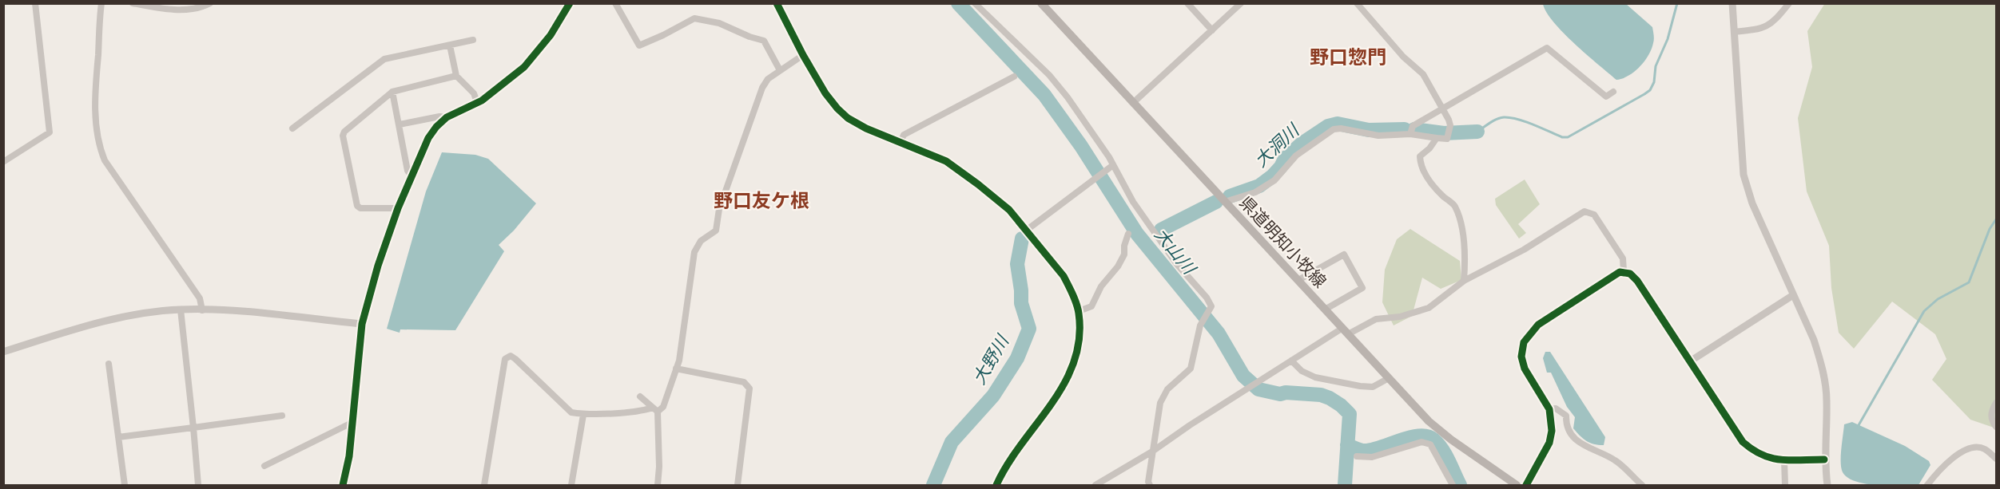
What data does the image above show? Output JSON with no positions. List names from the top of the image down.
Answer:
{
  "streets": {
    "main road": ["県道明知小牧線"]
  },
  "districts": ["野口惣門", "野口友ケ根"],
  "water": ["大洞川", "大山川", "大野川"]
}
